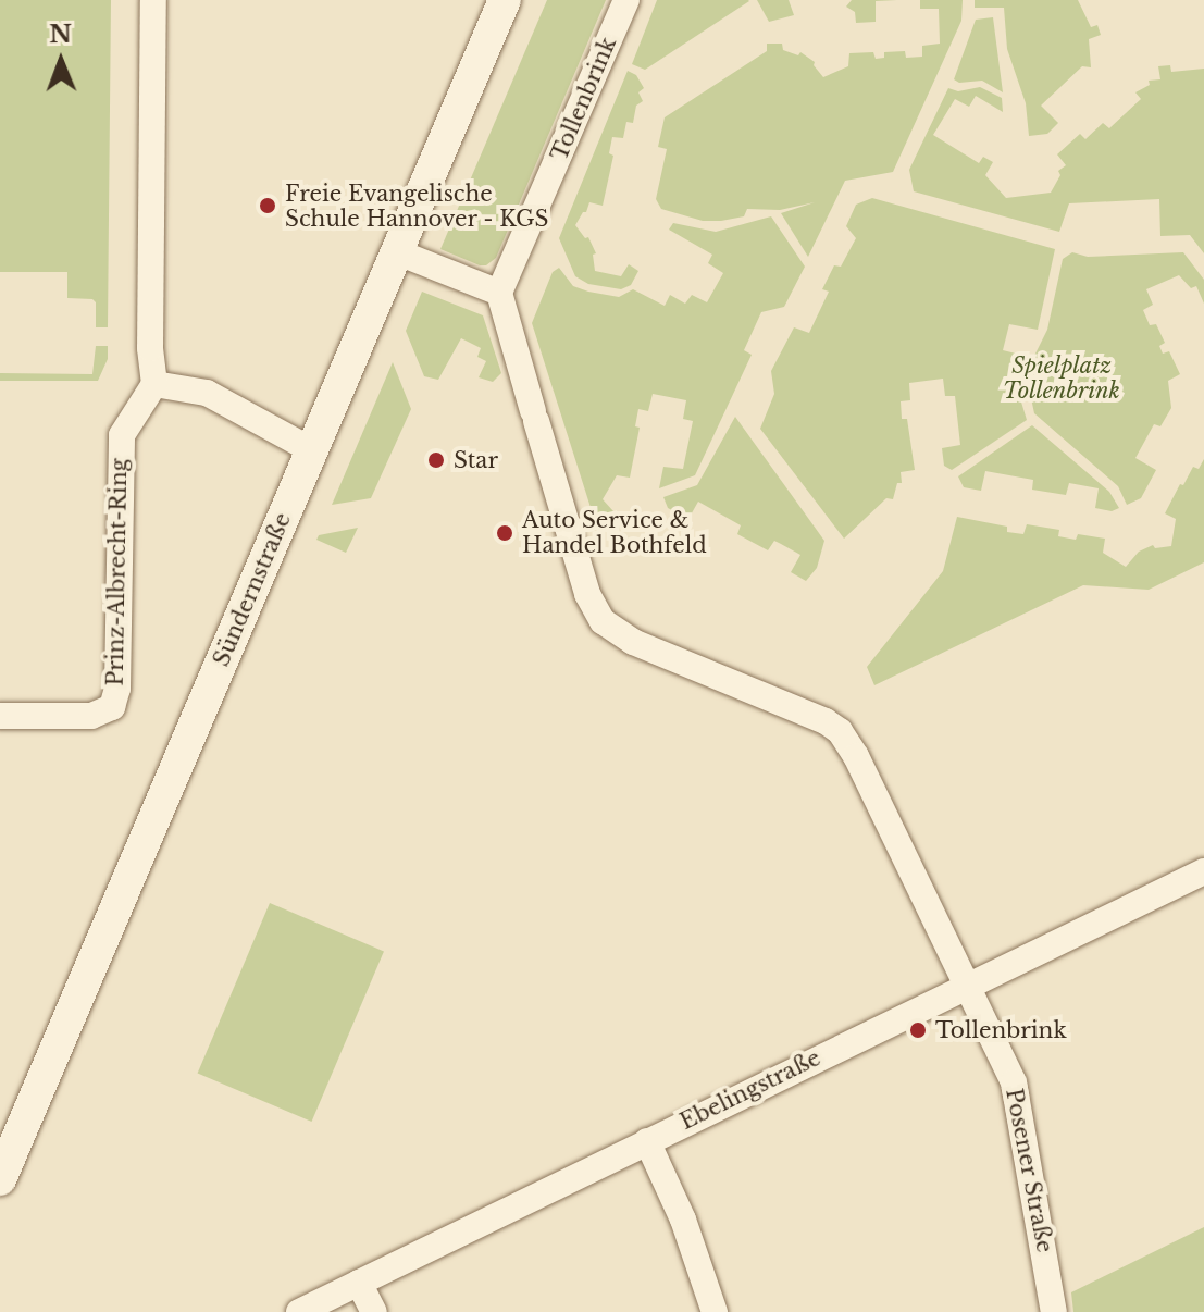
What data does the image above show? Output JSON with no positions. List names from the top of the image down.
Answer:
{
  "streets": {
    "street": [
      "Tollenbrink",
      "Prinz-Albrecht-Ring",
      "Sündernstraße",
      "Ebelingstraße",
      "Posener Straße"
    ]
  },
  "crossings": [
    ["Ebelingstraße", "Posener Straße"]
  ],
  "parks": ["Spielplatz Tollenbrink"],
  "places": [
    "Freie Evangelische Schule Hannover - KGS",
    "Star",
    "Auto Service & Handel Bothfeld",
    "Tollenbrink"
  ],
  "north": "top"
}
